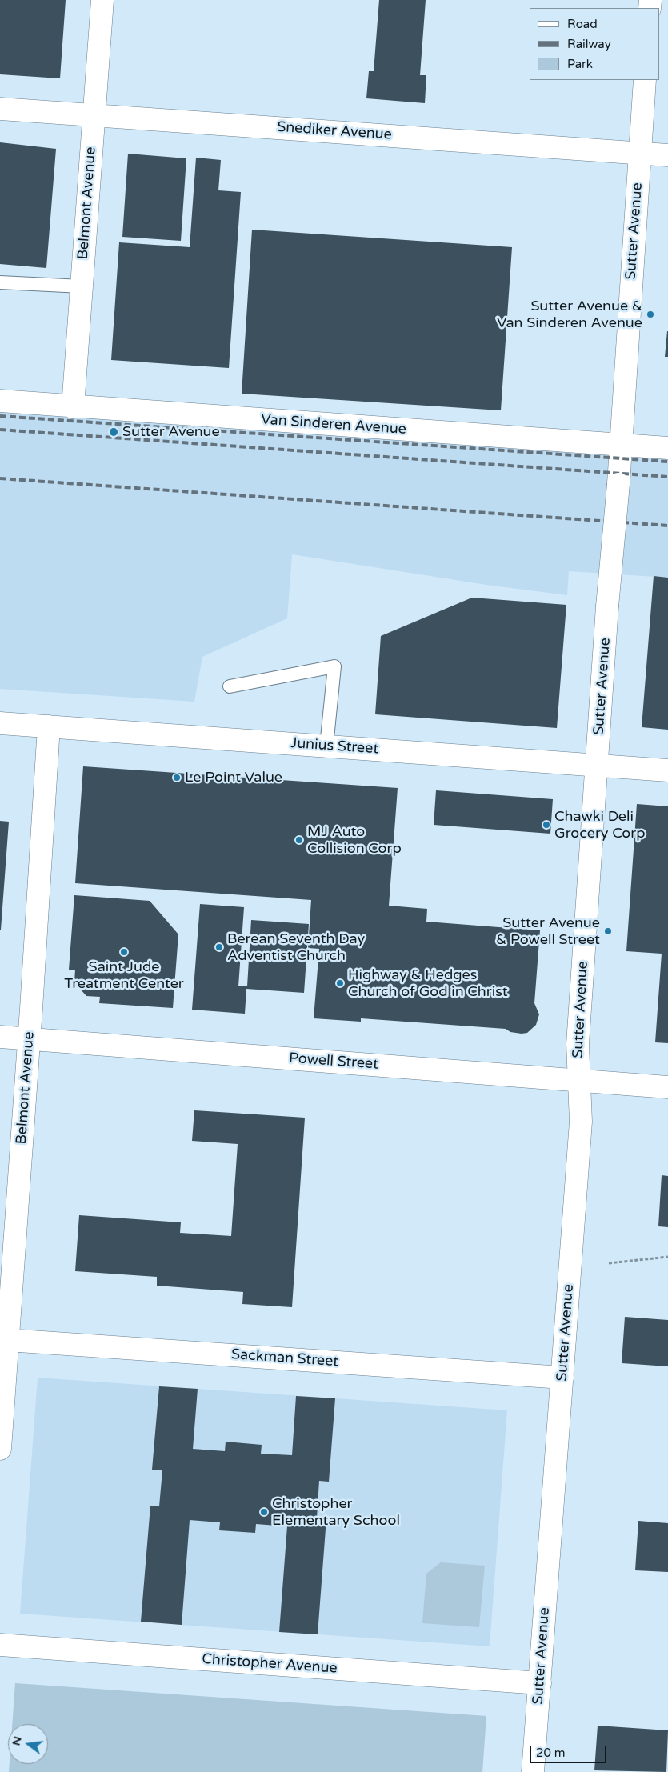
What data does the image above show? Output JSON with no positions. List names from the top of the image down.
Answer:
{
  "streets": {
    "street": [
      "Snediker Avenue",
      "Belmont Avenue",
      "Sutter Avenue",
      "Van Sinderen Avenue",
      "Junius Street",
      "Powell Street",
      "Sackman Street",
      "Christopher Avenue"
    ]
  },
  "crossings": [
    ["Snediker Avenue", "Belmont Avenue"],
    ["Snediker Avenue", "Sutter Avenue"],
    ["Belmont Avenue", "Van Sinderen Avenue"],
    ["Belmont Avenue", "Junius Street"],
    ["Belmont Avenue", "Powell Street"],
    ["Belmont Avenue", "Sackman Street"],
    ["Sutter Avenue", "Van Sinderen Avenue"],
    ["Sutter Avenue", "Junius Street"],
    ["Sutter Avenue", "Powell Street"],
    ["Sutter Avenue", "Sackman Street"],
    ["Sutter Avenue", "Christopher Avenue"]
  ],
  "places": [
    "Sutter Avenue & Van Sinderen Avenue",
    "Sutter Avenue",
    "Le Point Value",
    "Chawki Deli Grocery Corp",
    "MJ Auto Collision Corp",
    "Sutter Avenue & Powell Street",
    "Berean Seventh Day Adventist Church",
    "Saint Jude Treatment Center",
    "Highway & Hedges Church of God in Christ",
    "Christopher Elementary School"
  ],
  "legend": ["Road", "Railway", "Park"],
  "scale_bar": "20 m",
  "north": "left"
}
